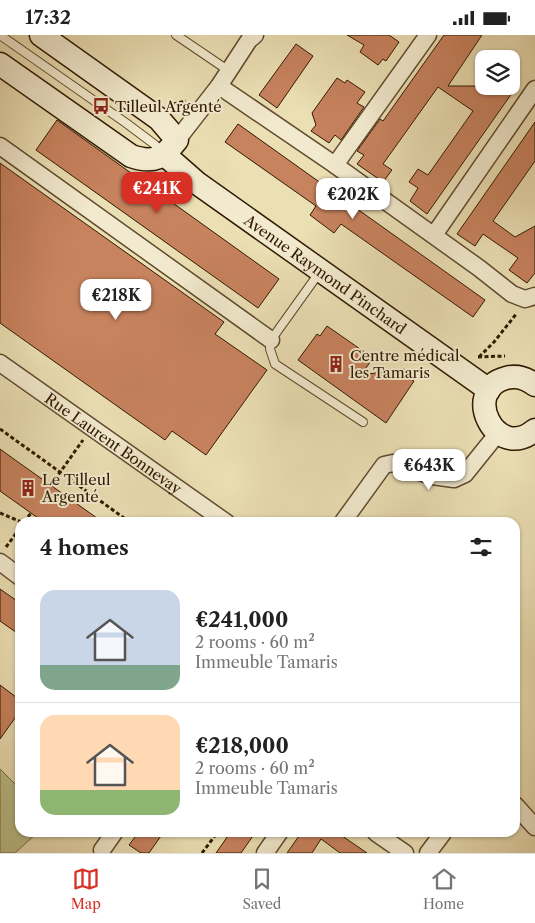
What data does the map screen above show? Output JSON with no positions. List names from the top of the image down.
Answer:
{
  "streets": {
    "street": ["Avenue Raymond Pinchard", "Rue Laurent Bonnevay"]
  },
  "places": {
    "bus stop": ["Tilleul Argenté"],
    "building": ["Centre médical les Tamaris", "Le Tilleul Argenté"]
  },
  "page": {
    "status": "17:32",
    "price": [
      "€241K",
      "€202K",
      "€218K",
      "€643K"
    ],
    "heading": "4 homes",
    "list": [
      {
        "name": "€241,000",
        "note": "2 rooms · 60 m² · Immeuble Tamaris"
      },
      {
        "name": "€218,000",
        "note": "2 rooms · 60 m² · Immeuble Tamaris"
      }
    ],
    "tabs": ["Map", "Saved", "Home"]
  }
}
